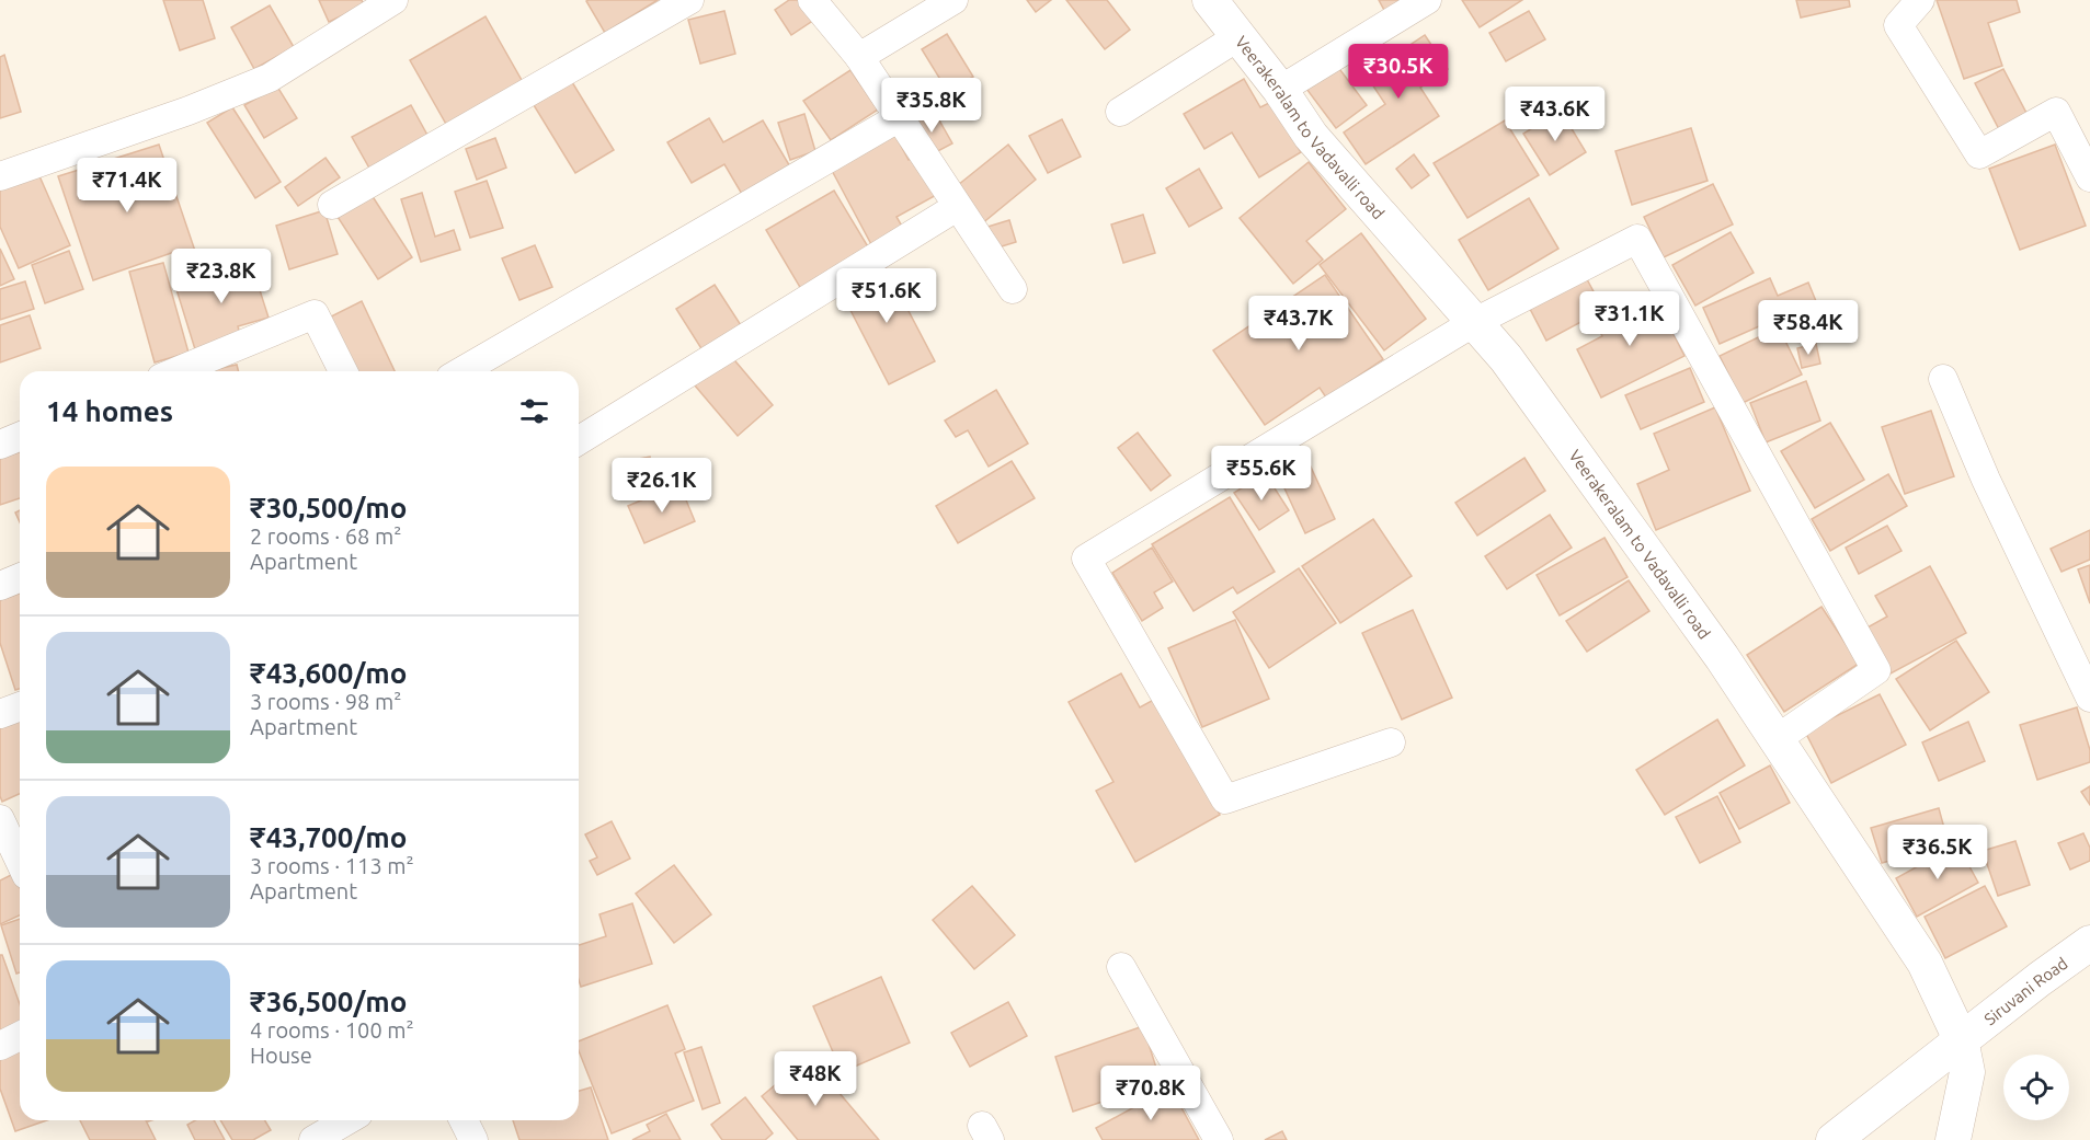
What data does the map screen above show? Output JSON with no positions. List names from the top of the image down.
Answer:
{
  "streets": {
    "street": ["Veerakeralam to Vadavalli road", "Siruvani Road"]
  },
  "crossings": [
    ["Veerakeralam to Vadavalli road", "Siruvani Road"]
  ],
  "page": {
    "price": [
      "₹30.5K",
      "₹35.8K",
      "₹43.6K",
      "₹71.4K",
      "₹23.8K",
      "₹51.6K",
      "₹31.1K",
      "₹43.7K",
      "₹58.4K",
      "₹55.6K",
      "₹26.1K",
      "₹36.5K",
      "₹48K",
      "₹70.8K"
    ],
    "heading": "14 homes",
    "list": [
      {
        "name": "₹30,500/mo",
        "note": "2 rooms · 68 m² · Apartment"
      },
      {
        "name": "₹43,600/mo",
        "note": "3 rooms · 98 m² · Apartment"
      },
      {
        "name": "₹43,700/mo",
        "note": "3 rooms · 113 m² · Apartment"
      },
      {
        "name": "₹36,500/mo",
        "note": "4 rooms · 100 m² · House"
      }
    ]
  }
}
